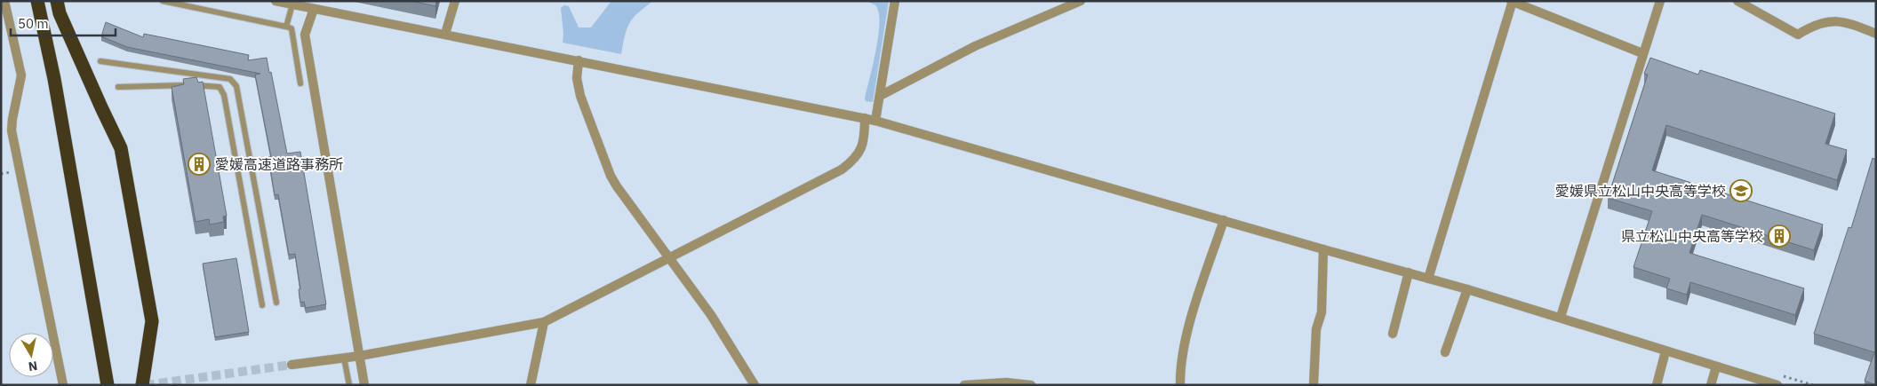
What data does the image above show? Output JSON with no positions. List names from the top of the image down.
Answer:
{
  "places": {
    "building": ["愛媛高速道路事務所", "県立松山中央高等学校"],
    "school or university": ["愛媛県立松山中央高等学校"]
  },
  "scale_bar": "50 m",
  "north": "bottom"
}
